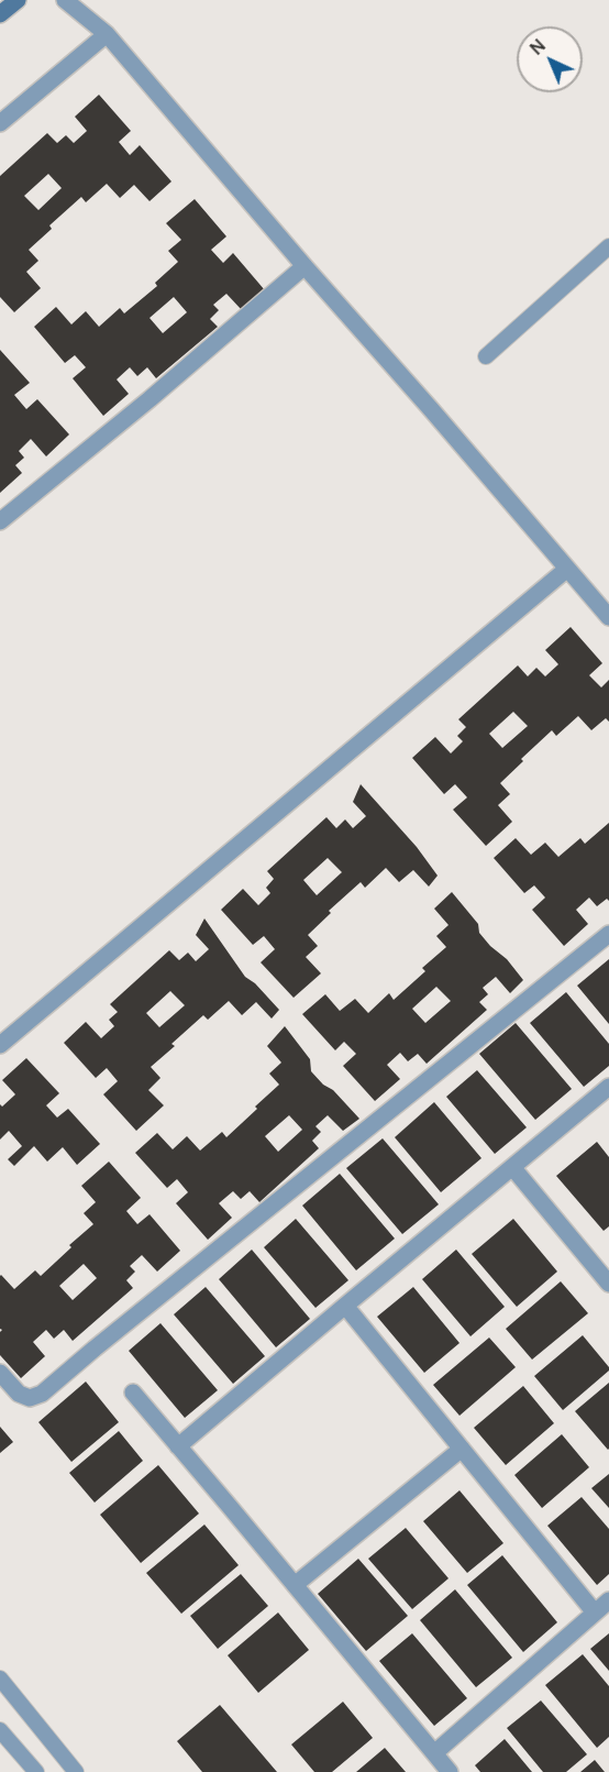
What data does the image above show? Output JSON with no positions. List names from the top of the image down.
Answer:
{
  "north": "top left"
}
